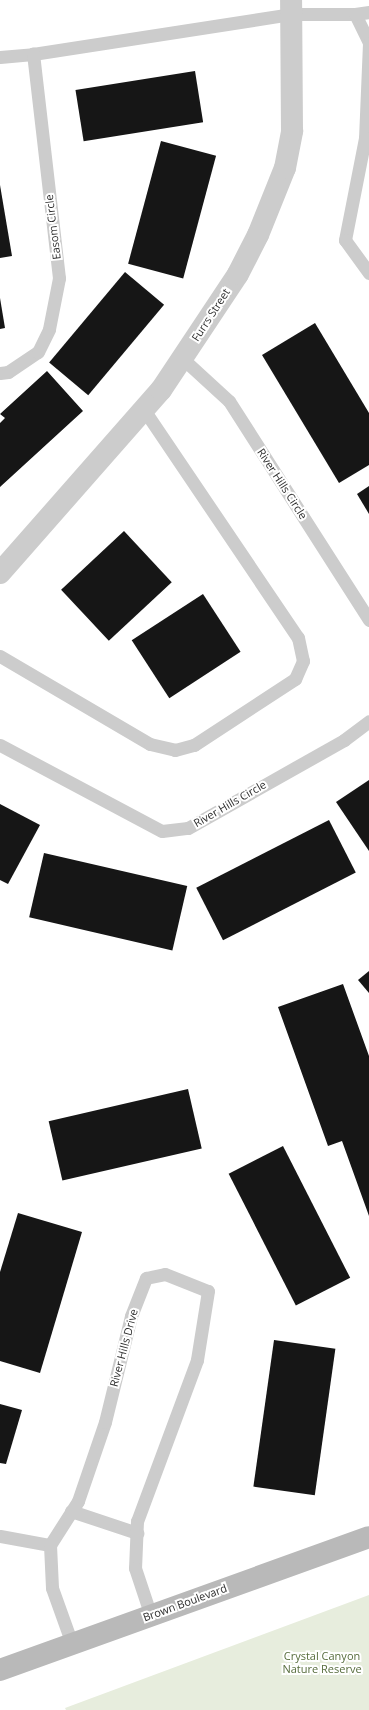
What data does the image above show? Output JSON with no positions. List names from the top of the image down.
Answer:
{
  "streets": {
    "street": ["Furrs Street", "Brown Boulevard"],
    "lane": ["Easom Circle", "River Hills Circle", "River Hills Drive"]
  },
  "crossings": [
    ["Furrs Street", "River Hills Circle"],
    ["River Hills Drive", "Brown Boulevard"]
  ],
  "parks": ["Crystal Canyon Nature Reserve"]
}
